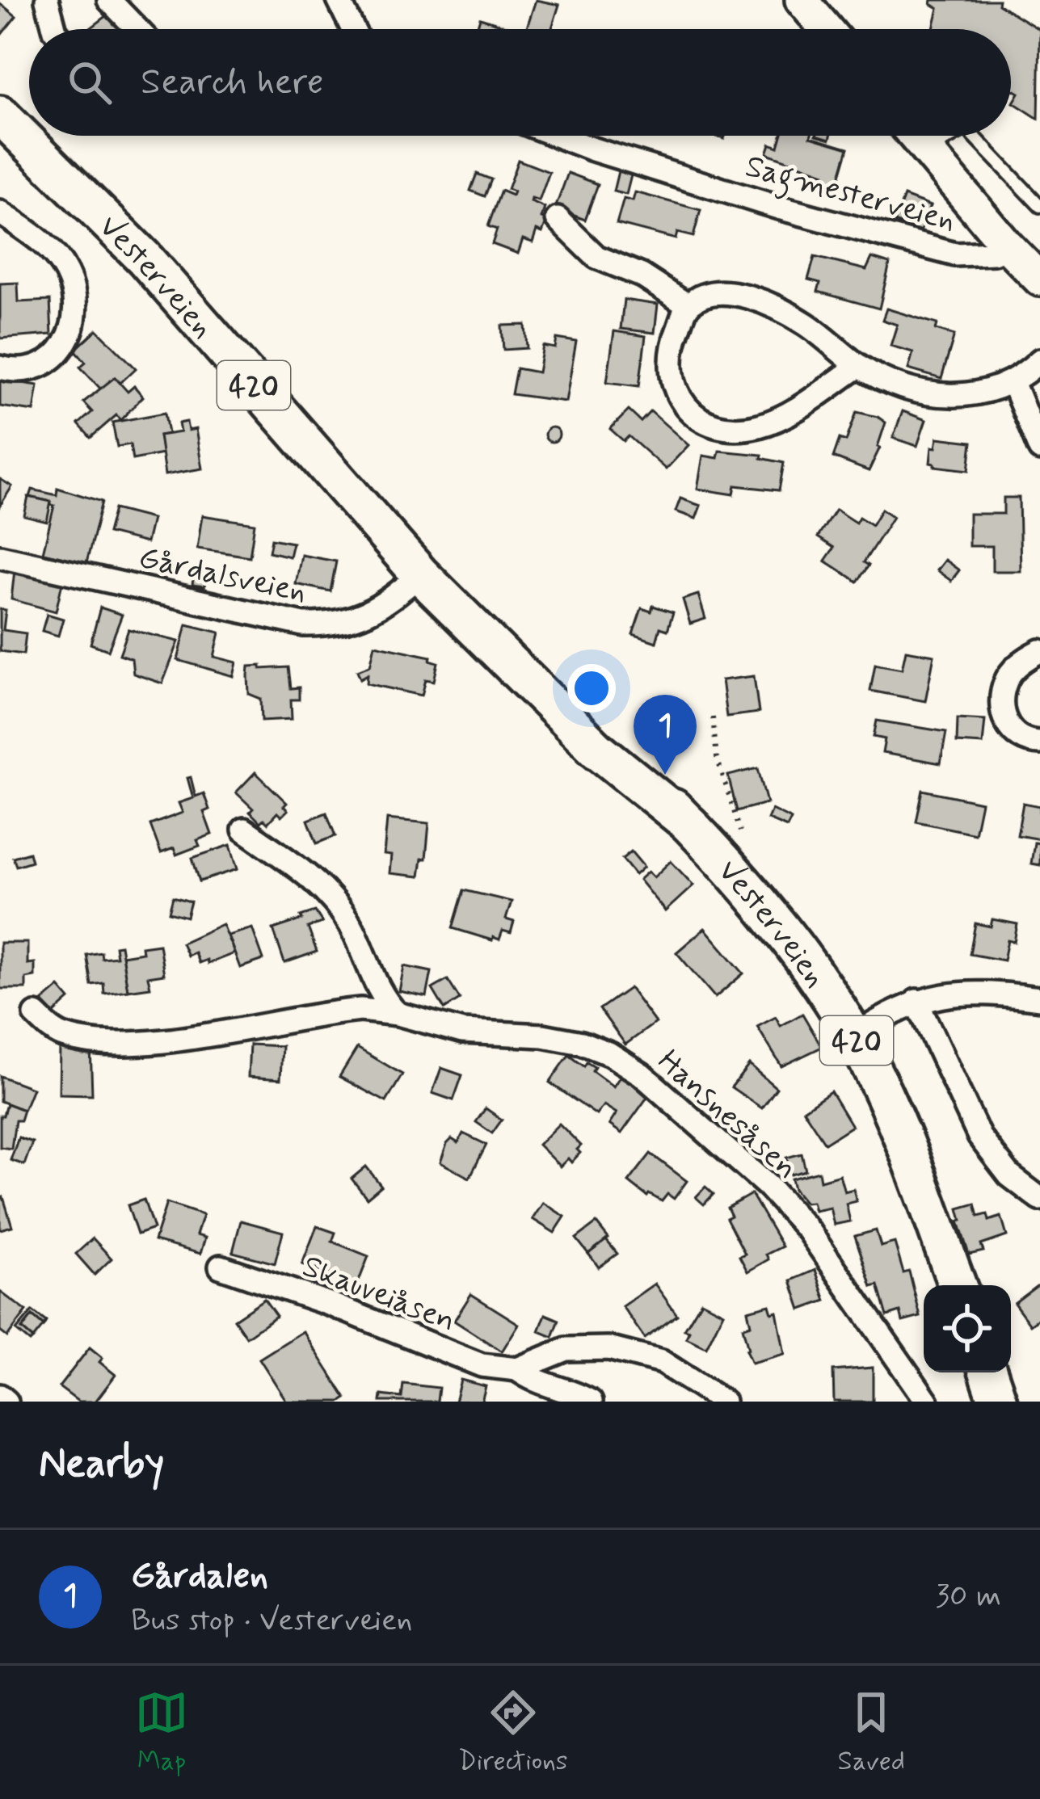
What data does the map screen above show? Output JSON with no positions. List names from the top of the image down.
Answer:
{
  "streets": {
    "main road": ["Vesterveien", "420"],
    "street": [
      "Sagmesterveien",
      "Gårdalsveien",
      "Hansnesåsen",
      "Skauveiåsen"
    ]
  },
  "crossings": [
    ["Vesterveien", "Gårdalsveien"]
  ],
  "page": {
    "search": "Search here",
    "pins": "1",
    "heading": "Nearby",
    "list": [
      {
        "mark": "1",
        "name": "Gårdalen",
        "note": "Bus stop · Vesterveien",
        "value": "30 m"
      }
    ],
    "nav": ["Map", "Directions", "Saved"]
  }
}
